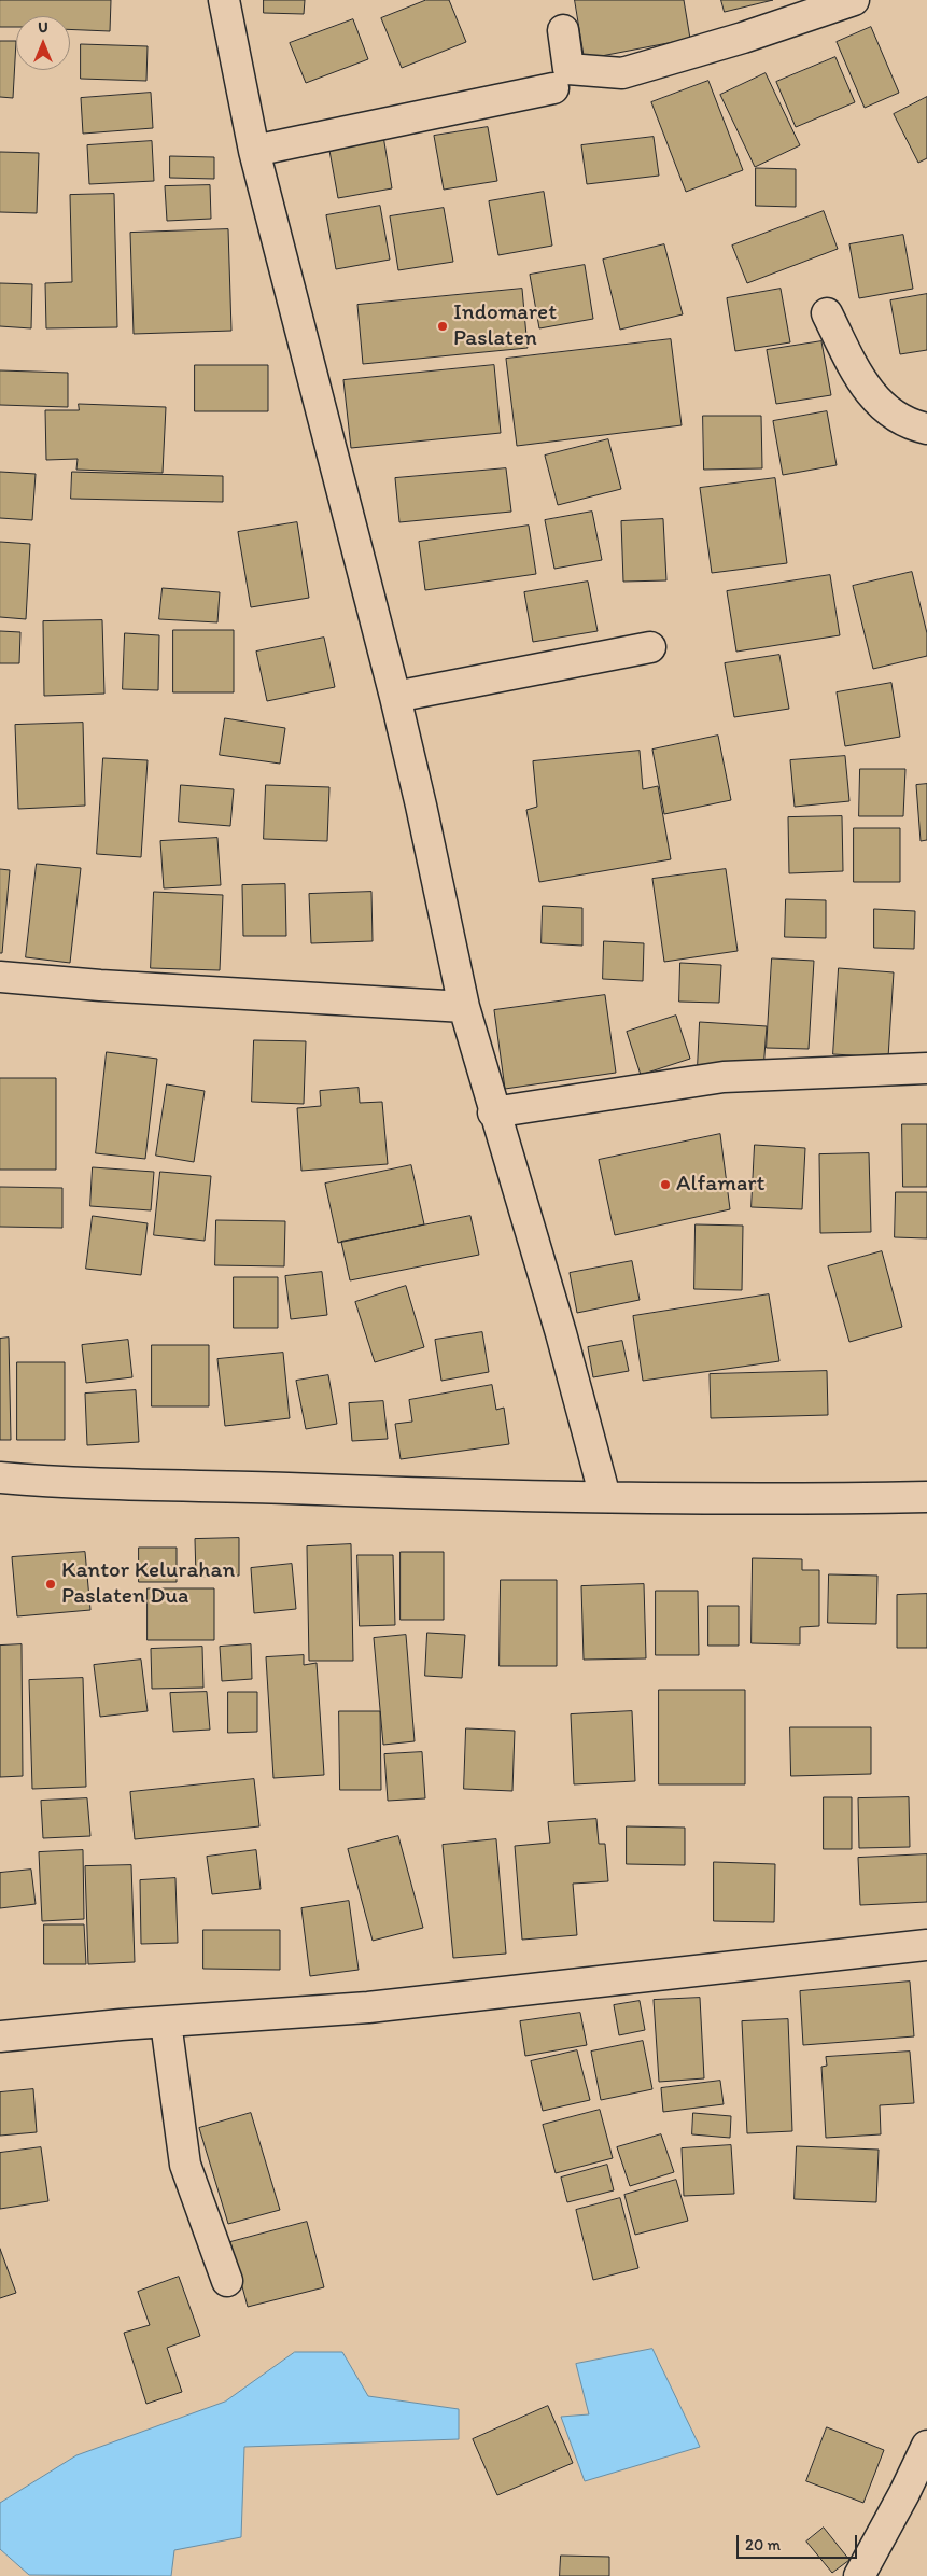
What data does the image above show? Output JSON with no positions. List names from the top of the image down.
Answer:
{
  "places": ["Indomaret Paslaten", "Alfamart", "Kantor Kelurahan Paslaten Dua"],
  "scale_bar": "20 m",
  "north": "top"
}
